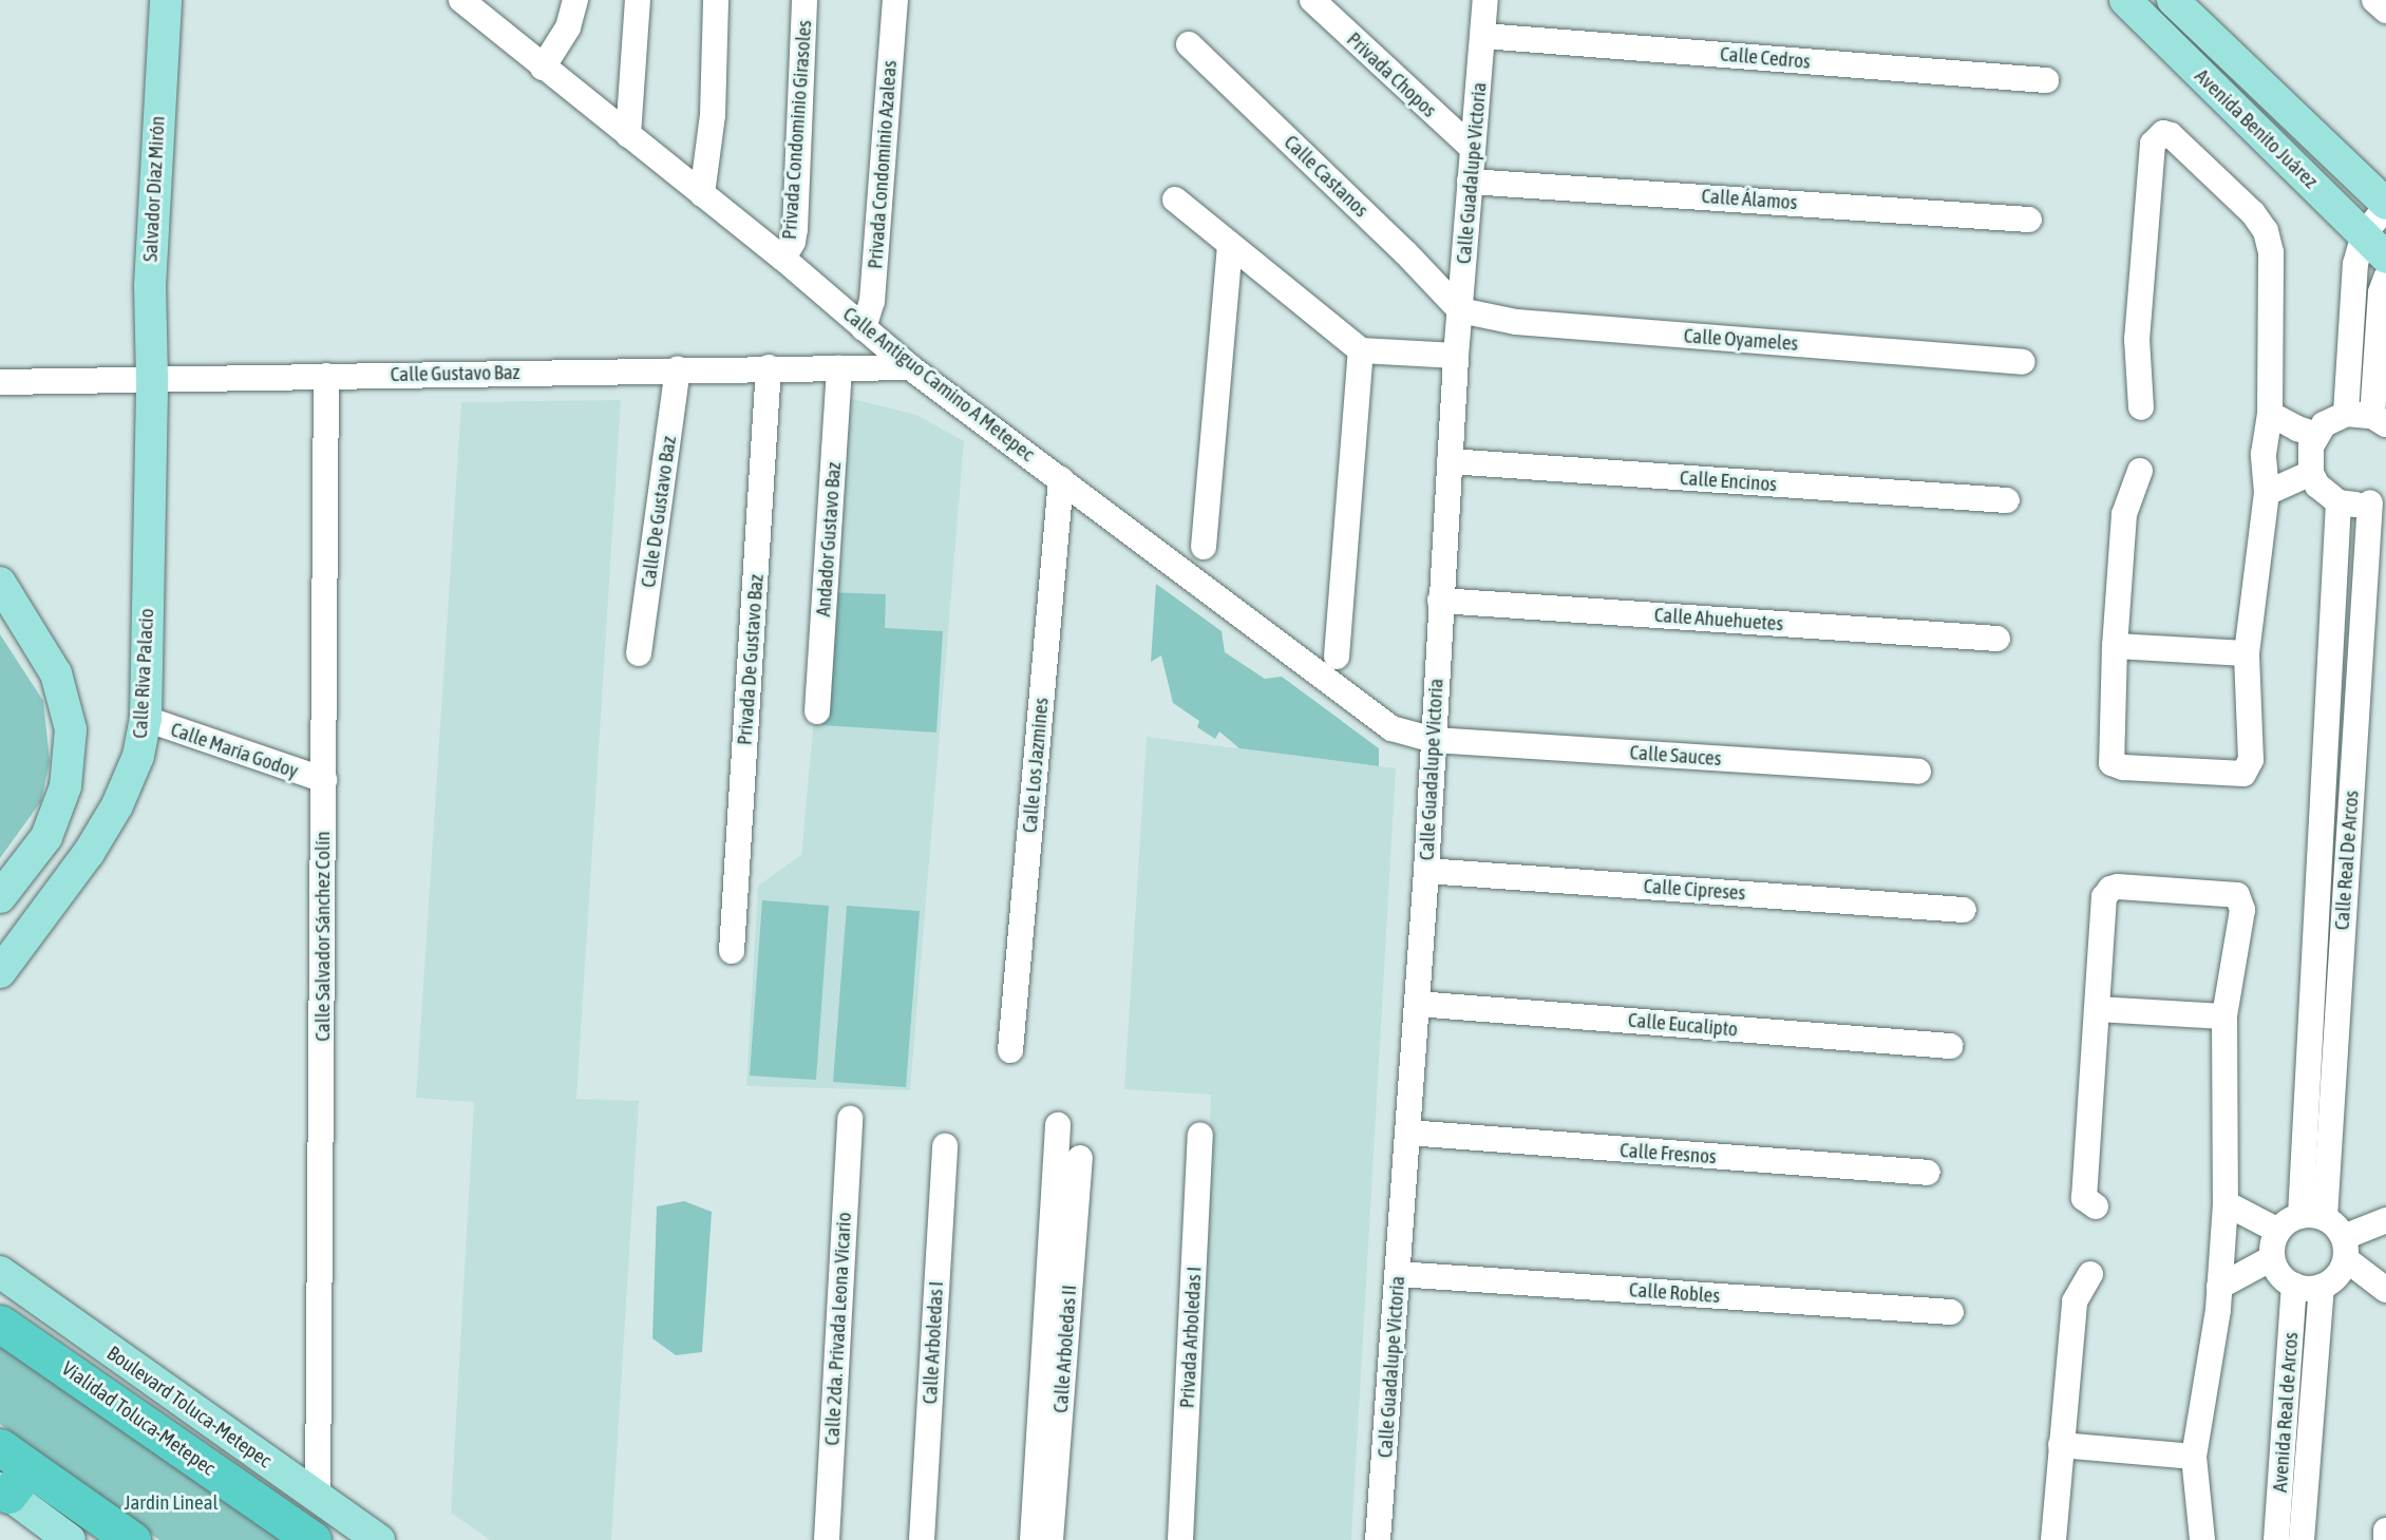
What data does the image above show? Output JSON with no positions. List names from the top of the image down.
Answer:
{
  "streets": {
    "highway": ["Vialidad Toluca-Metepec"],
    "main road": [
      "Avenida Benito Juárez",
      "Salvador Díaz Mirón",
      "Calle Riva Palacio",
      "Boulevard Toluca-Metepec"
    ],
    "street": [
      "Calle Cedros",
      "Privada Chopos",
      "Privada Condominio Girasoles",
      "Privada Condominio Azaleas",
      "Calle Guadalupe Victoria",
      "Calle Castanos",
      "Calle Álamos",
      "Calle Oyameles",
      "Calle Gustavo Baz",
      "Calle Antiguo Camino A Metepec",
      "Calle Encinos",
      "Calle De Gustavo Baz",
      "Andador Gustavo Baz",
      "Calle Ahuehuetes",
      "Privada De Gustavo Baz",
      "Calle María Godoy",
      "Calle Sauces",
      "Calle Los Jazmines",
      "Calle Real De Arcos",
      "Calle Cipreses",
      "Calle Salvador Sánchez Colín",
      "Calle Eucalipto",
      "Calle Fresnos",
      "Calle Robles",
      "Calle 2da. Privada Leona Vicario",
      "Privada Arboledas I",
      "Calle Arboledas I",
      "Calle Arboledas II",
      "Avenida Real de Arcos"
    ]
  },
  "crossings": [
    ["Calle Cedros", "Calle Guadalupe Victoria"],
    ["Privada Chopos", "Calle Guadalupe Victoria"],
    ["Privada Condominio Girasoles", "Calle Antiguo Camino A Metepec"],
    ["Privada Condominio Azaleas", "Calle Antiguo Camino A Metepec"],
    ["Calle Guadalupe Victoria", "Calle Castanos"],
    ["Calle Guadalupe Victoria", "Calle Álamos"],
    ["Calle Guadalupe Victoria", "Calle Oyameles"],
    ["Calle Guadalupe Victoria", "Calle Antiguo Camino A Metepec"],
    ["Calle Guadalupe Victoria", "Calle Encinos"],
    ["Calle Guadalupe Victoria", "Calle Ahuehuetes"],
    ["Calle Guadalupe Victoria", "Calle Sauces"],
    ["Calle Guadalupe Victoria", "Calle Cipreses"],
    ["Calle Guadalupe Victoria", "Calle Eucalipto"],
    ["Calle Guadalupe Victoria", "Calle Fresnos"],
    ["Calle Guadalupe Victoria", "Calle Robles"],
    ["Calle Castanos", "Calle Oyameles"],
    ["Salvador Díaz Mirón", "Calle Gustavo Baz"],
    ["Salvador Díaz Mirón", "Calle Riva Palacio"],
    ["Calle Gustavo Baz", "Calle Antiguo Camino A Metepec"],
    ["Calle Gustavo Baz", "Calle De Gustavo Baz"],
    ["Calle Gustavo Baz", "Andador Gustavo Baz"],
    ["Calle Gustavo Baz", "Privada De Gustavo Baz"],
    ["Calle Gustavo Baz", "Calle Riva Palacio"],
    ["Calle Gustavo Baz", "Calle Salvador Sánchez Colín"],
    ["Calle Antiguo Camino A Metepec", "Calle Sauces"],
    ["Calle Antiguo Camino A Metepec", "Calle Los Jazmines"],
    ["Calle Riva Palacio", "Calle María Godoy"],
    ["Calle María Godoy", "Calle Salvador Sánchez Colín"],
    ["Calle Real De Arcos", "Avenida Real de Arcos"],
    ["Calle Salvador Sánchez Colín", "Boulevard Toluca-Metepec"]
  ],
  "parks": ["Jardin Lineal"]
}
